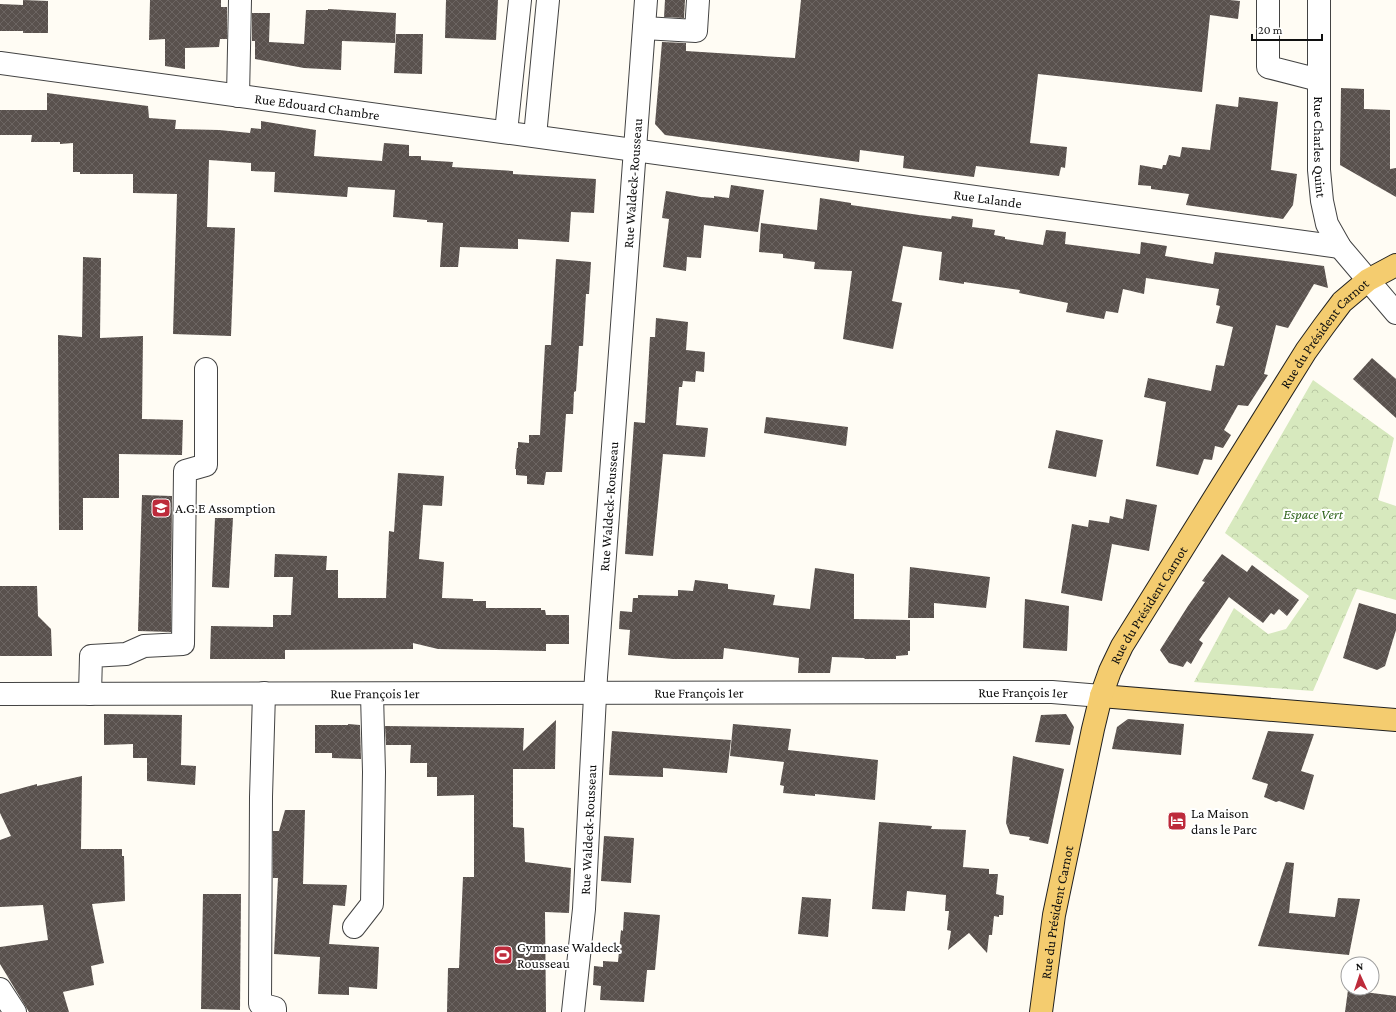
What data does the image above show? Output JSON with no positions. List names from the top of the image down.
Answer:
{
  "streets": {
    "main road": ["Rue du Président Carnot", "Rue François 1er"],
    "street": [
      "Rue Edouard Chambre",
      "Rue Charles Quint",
      "Rue Waldeck-Rousseau",
      "Rue Lalande"
    ]
  },
  "crossings": [
    ["Rue Edouard Chambre", "Rue Waldeck-Rousseau"],
    ["Rue Edouard Chambre", "Rue Lalande"],
    ["Rue Charles Quint", "Rue Lalande"],
    ["Rue Charles Quint", "Rue du Président Carnot"],
    ["Rue Waldeck-Rousseau", "Rue Lalande"],
    ["Rue Waldeck-Rousseau", "Rue François 1er"],
    ["Rue du Président Carnot", "Rue François 1er"]
  ],
  "parks": ["Espace Vert"],
  "places": {
    "school or university": ["A.G.E Assomption"],
    "hotel": ["La Maison dans le Parc"],
    "sports": ["Gymnase Waldeck Rousseau"]
  },
  "scale_bar": "20 m",
  "north": "top"
}
